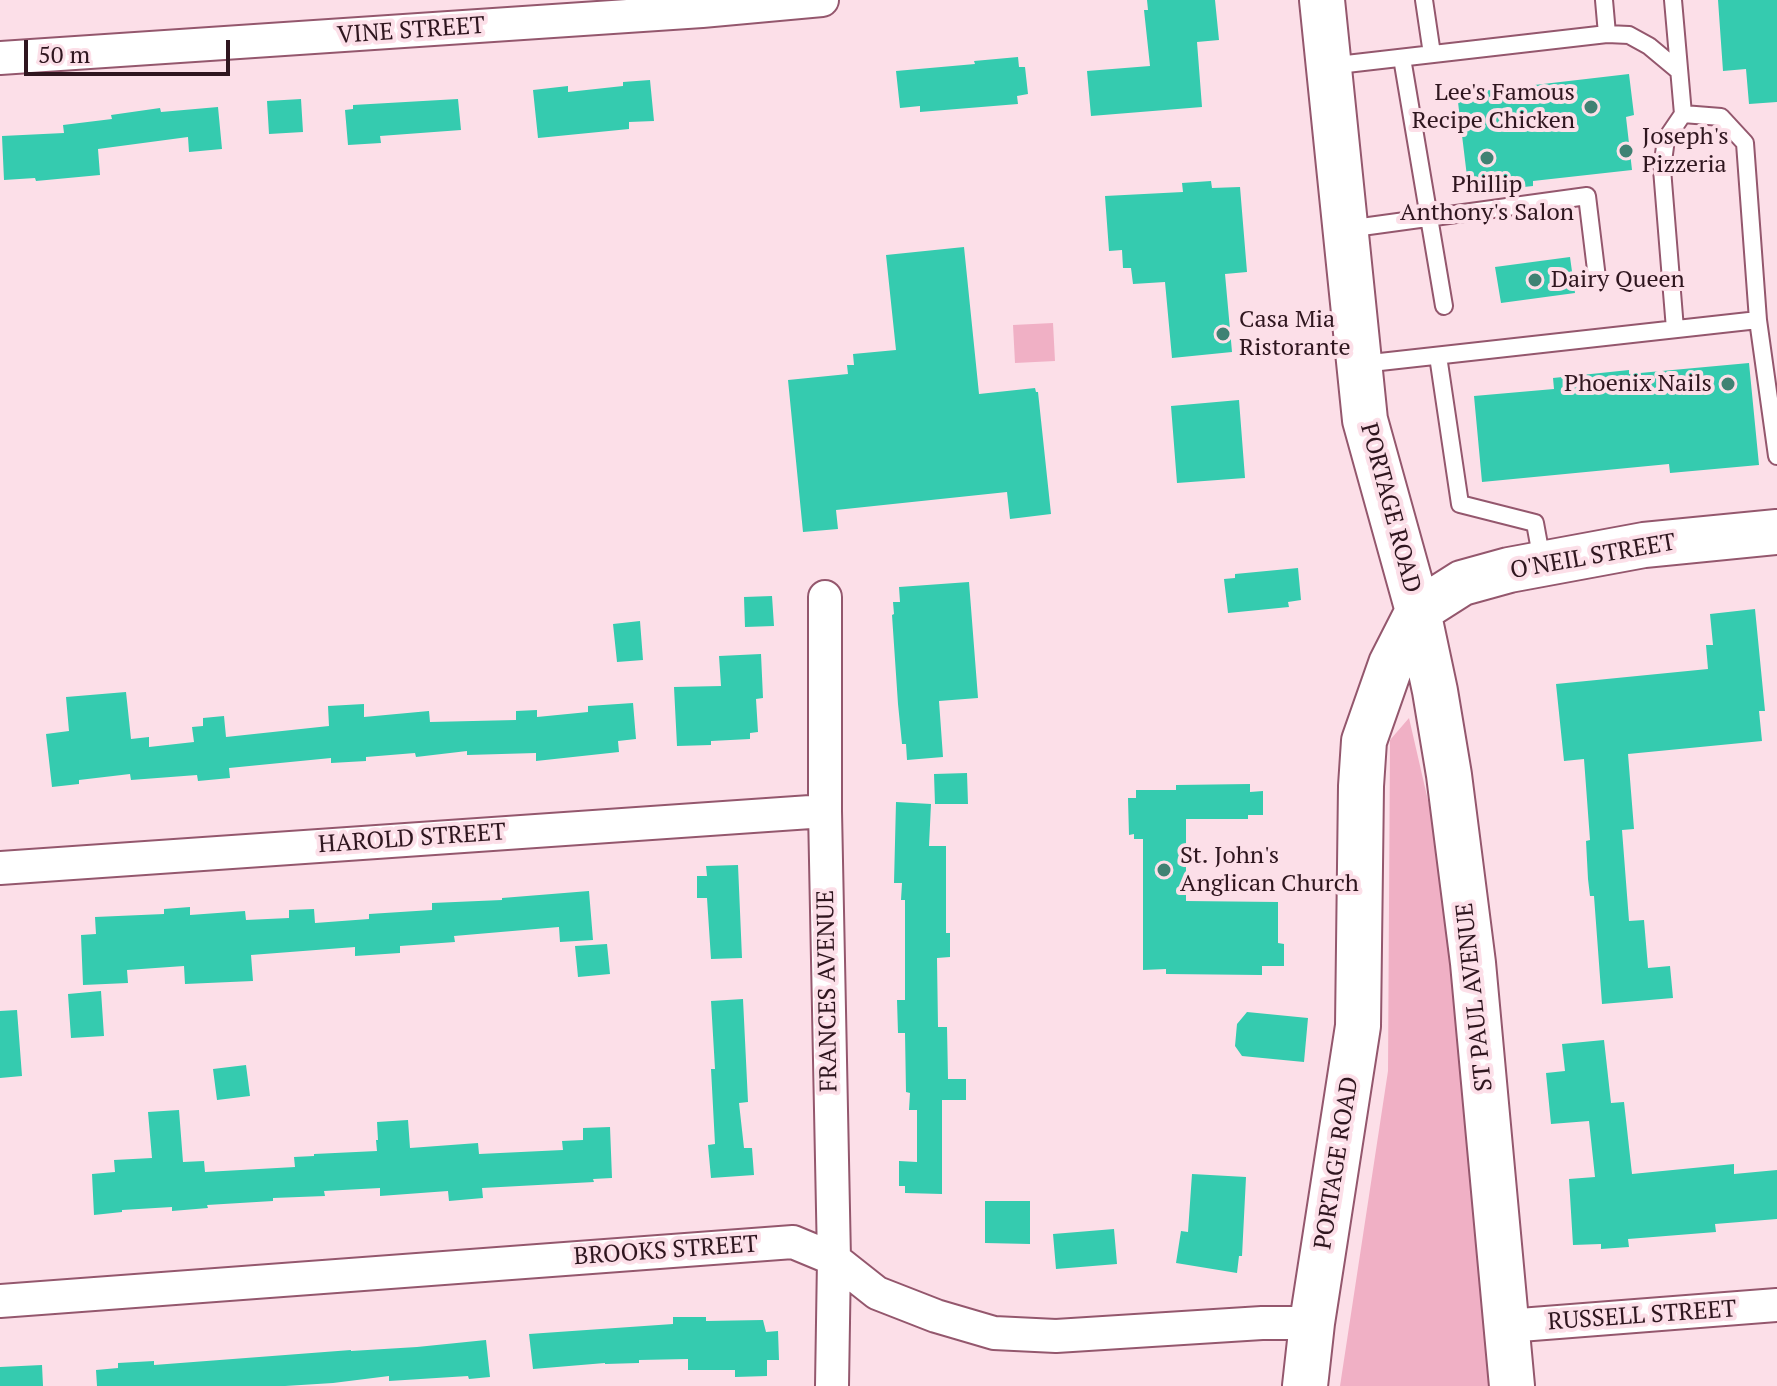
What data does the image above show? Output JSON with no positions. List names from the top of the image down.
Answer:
{
  "streets": {
    "main road": ["PORTAGE ROAD", "O'NEIL STREET", "ST PAUL AVENUE"],
    "street": [
      "VINE STREET",
      "HAROLD STREET",
      "FRANCES AVENUE",
      "BROOKS STREET",
      "RUSSELL STREET"
    ]
  },
  "crossings": [
    ["PORTAGE ROAD", "O'NEIL STREET"],
    ["PORTAGE ROAD", "ST PAUL AVENUE"],
    ["PORTAGE ROAD", "BROOKS STREET"],
    ["O'NEIL STREET", "ST PAUL AVENUE"],
    ["HAROLD STREET", "FRANCES AVENUE"],
    ["FRANCES AVENUE", "BROOKS STREET"],
    ["ST PAUL AVENUE", "RUSSELL STREET"]
  ],
  "places": [
    "Lee's Famous Recipe Chicken",
    "Joseph's Pizzeria",
    "Phillip Anthony's Salon",
    "Dairy Queen",
    "Casa Mia Ristorante",
    "Phoenix Nails",
    "St. John's Anglican Church"
  ],
  "scale_bar": "50 m"
}
